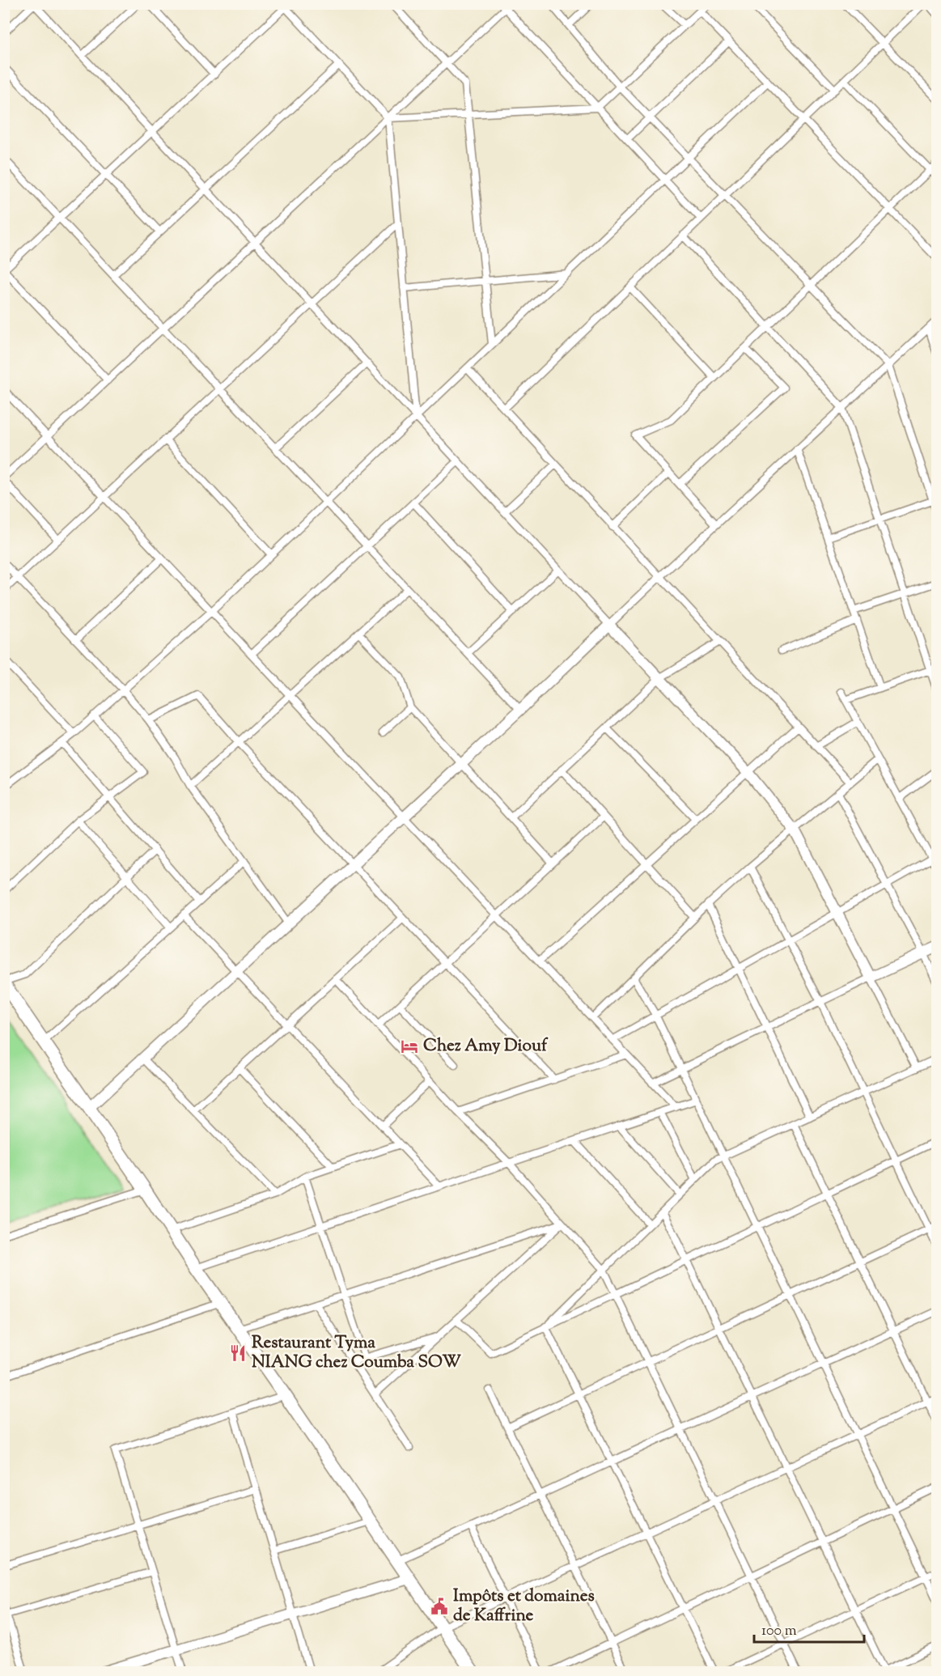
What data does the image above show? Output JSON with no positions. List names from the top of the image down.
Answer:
{
  "places": {
    "hotel": ["Chez Amy Diouf"],
    "restaurant": ["Restaurant Tyma NIANG chez Coumba SOW"],
    "public building": ["Impôts et domaines de Kaffrine"]
  },
  "scale_bar": "100 m"
}
